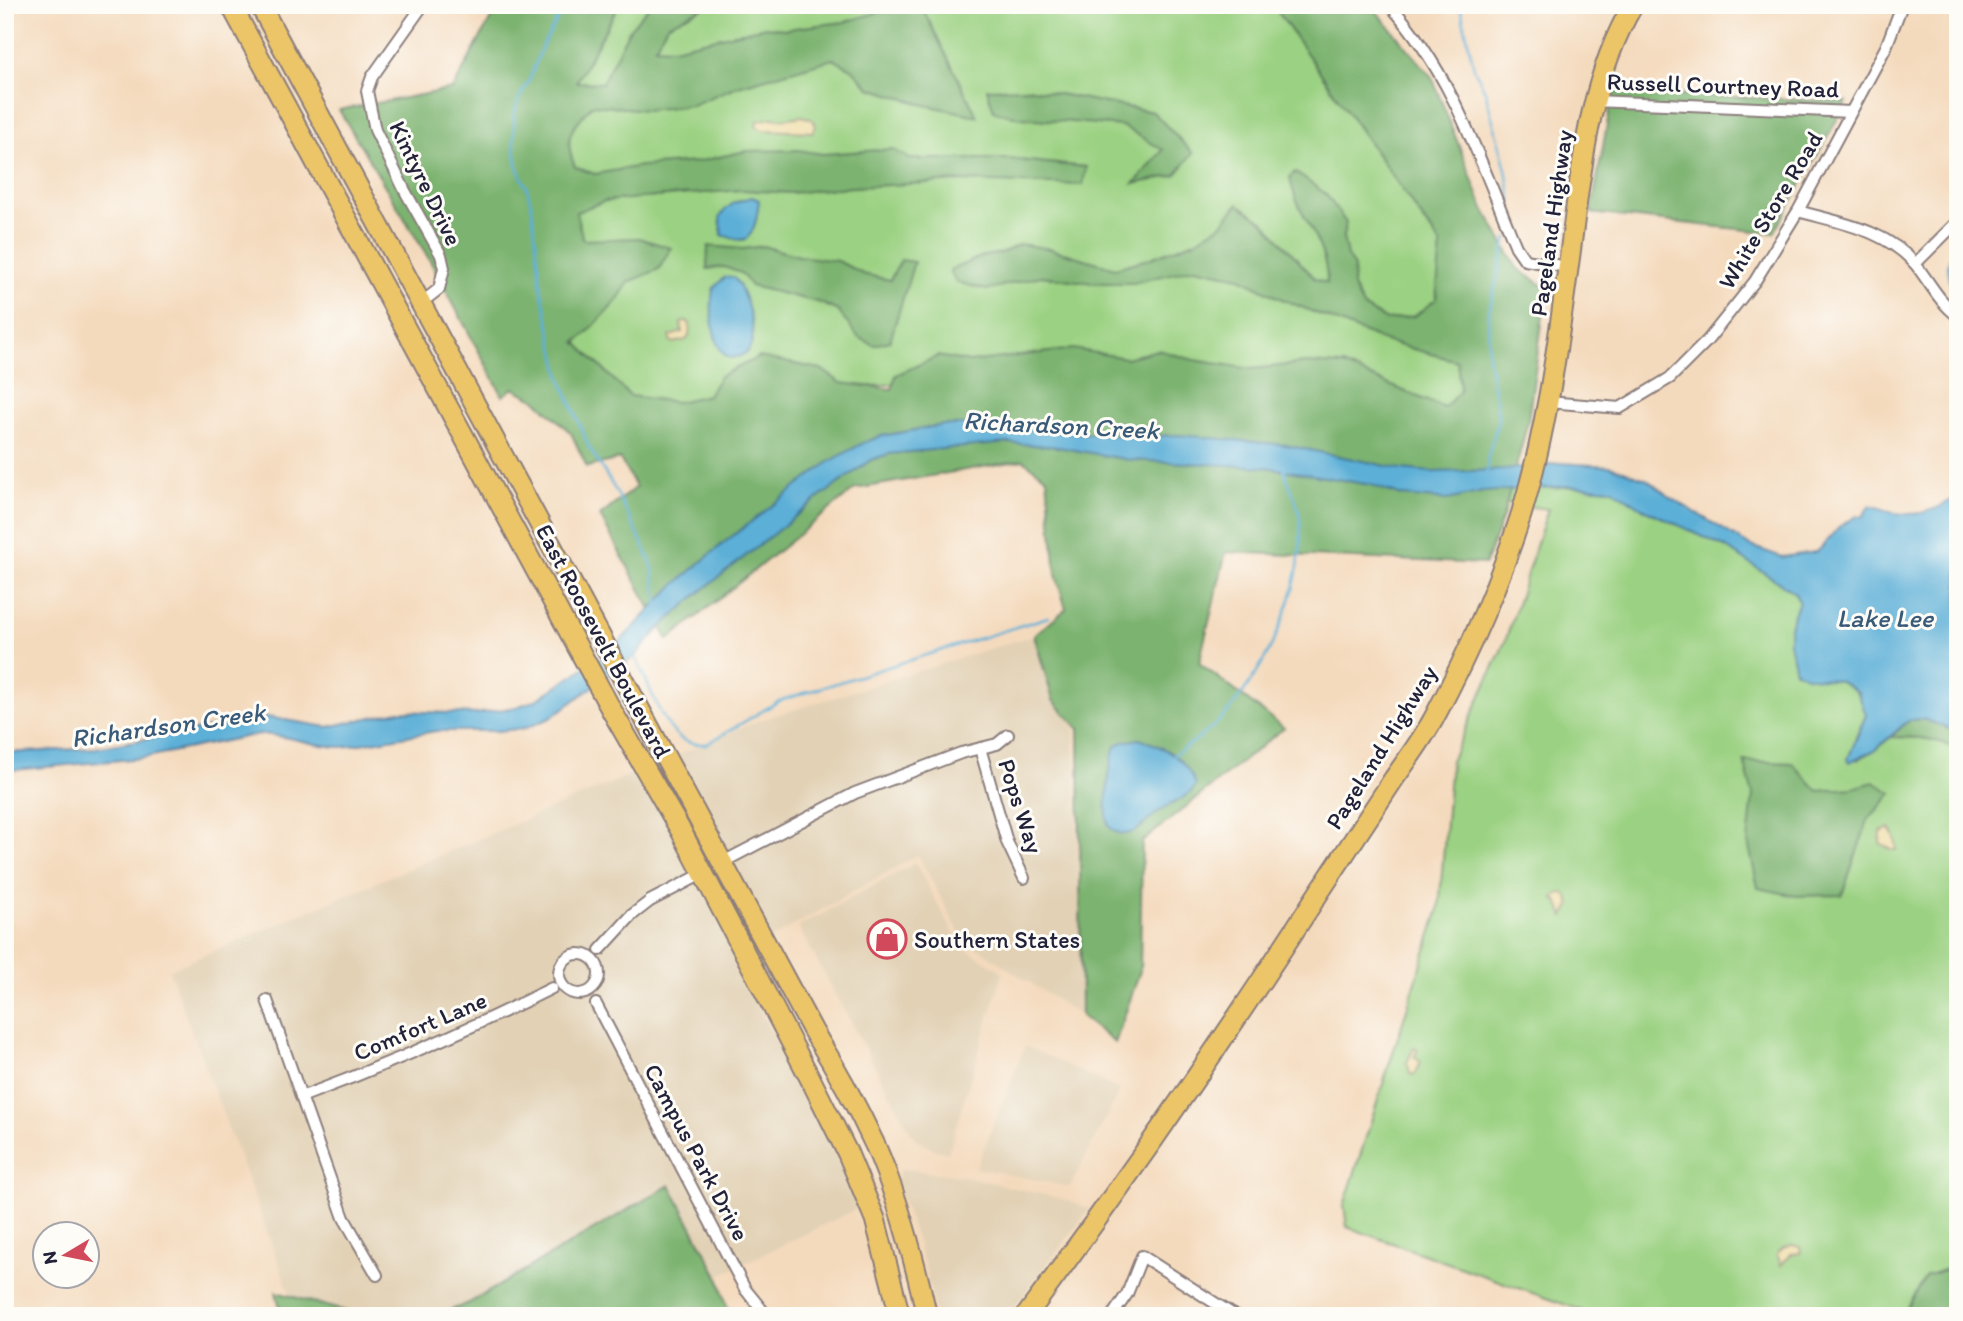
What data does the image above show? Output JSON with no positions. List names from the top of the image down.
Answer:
{
  "streets": {
    "highway": ["Pageland Highway", "East Roosevelt Boulevard"],
    "street": [
      "Russell Courtney Road",
      "Kintyre Drive",
      "White Store Road",
      "Pops Way",
      "Comfort Lane",
      "Campus Park Drive"
    ]
  },
  "crossings": [
    ["Russell Courtney Road", "White Store Road"],
    ["Russell Courtney Road", "Pageland Highway"],
    ["Kintyre Drive", "East Roosevelt Boulevard"],
    ["White Store Road", "Pageland Highway"],
    ["Comfort Lane", "Campus Park Drive"]
  ],
  "water": ["Richardson Creek", "Lake Lee"],
  "places": {
    "shop": ["Southern States"]
  },
  "north": "left"
}
